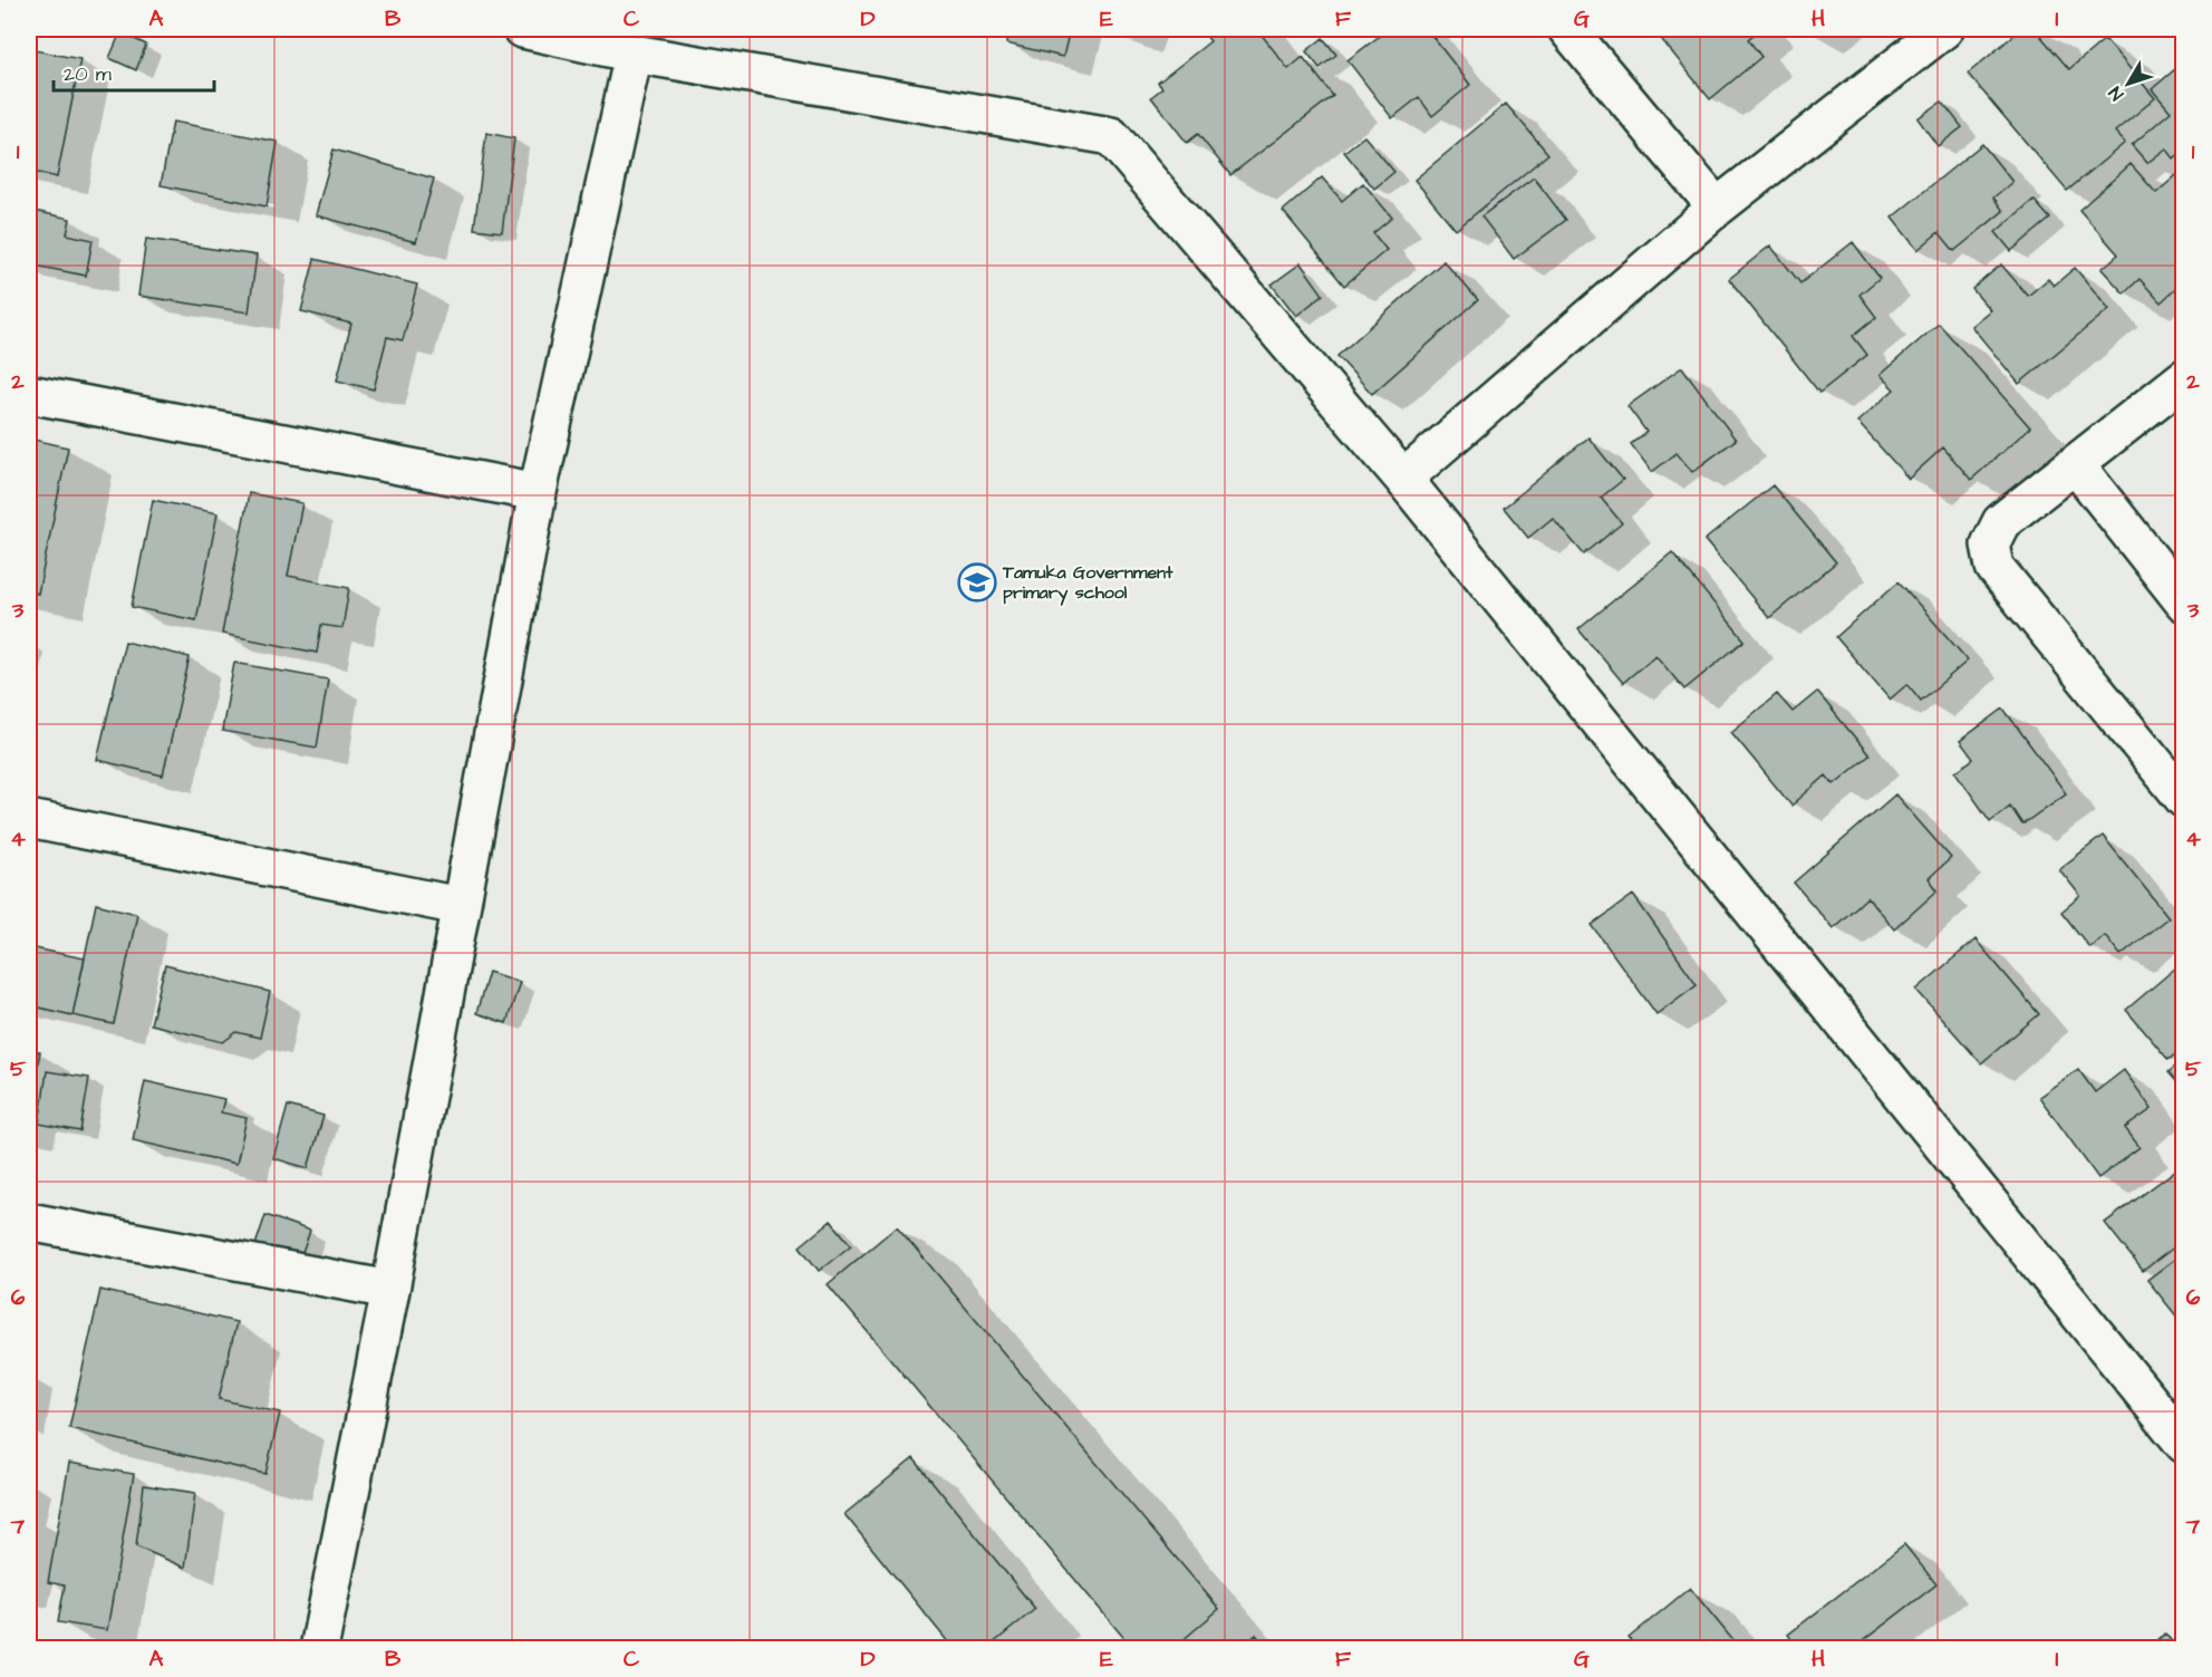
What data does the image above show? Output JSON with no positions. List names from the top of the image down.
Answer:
{
  "places": {
    "school or university": ["Tamuka Government primary school"]
  },
  "scale_bar": "20 m",
  "north": "bottom left",
  "grid": {
    "columns": [
      "A",
      "B",
      "C",
      "D",
      "E",
      "F",
      "G",
      "H",
      "I"
    ],
    "rows": [
      "1",
      "2",
      "3",
      "4",
      "5",
      "6",
      "7"
    ]
  }
}
